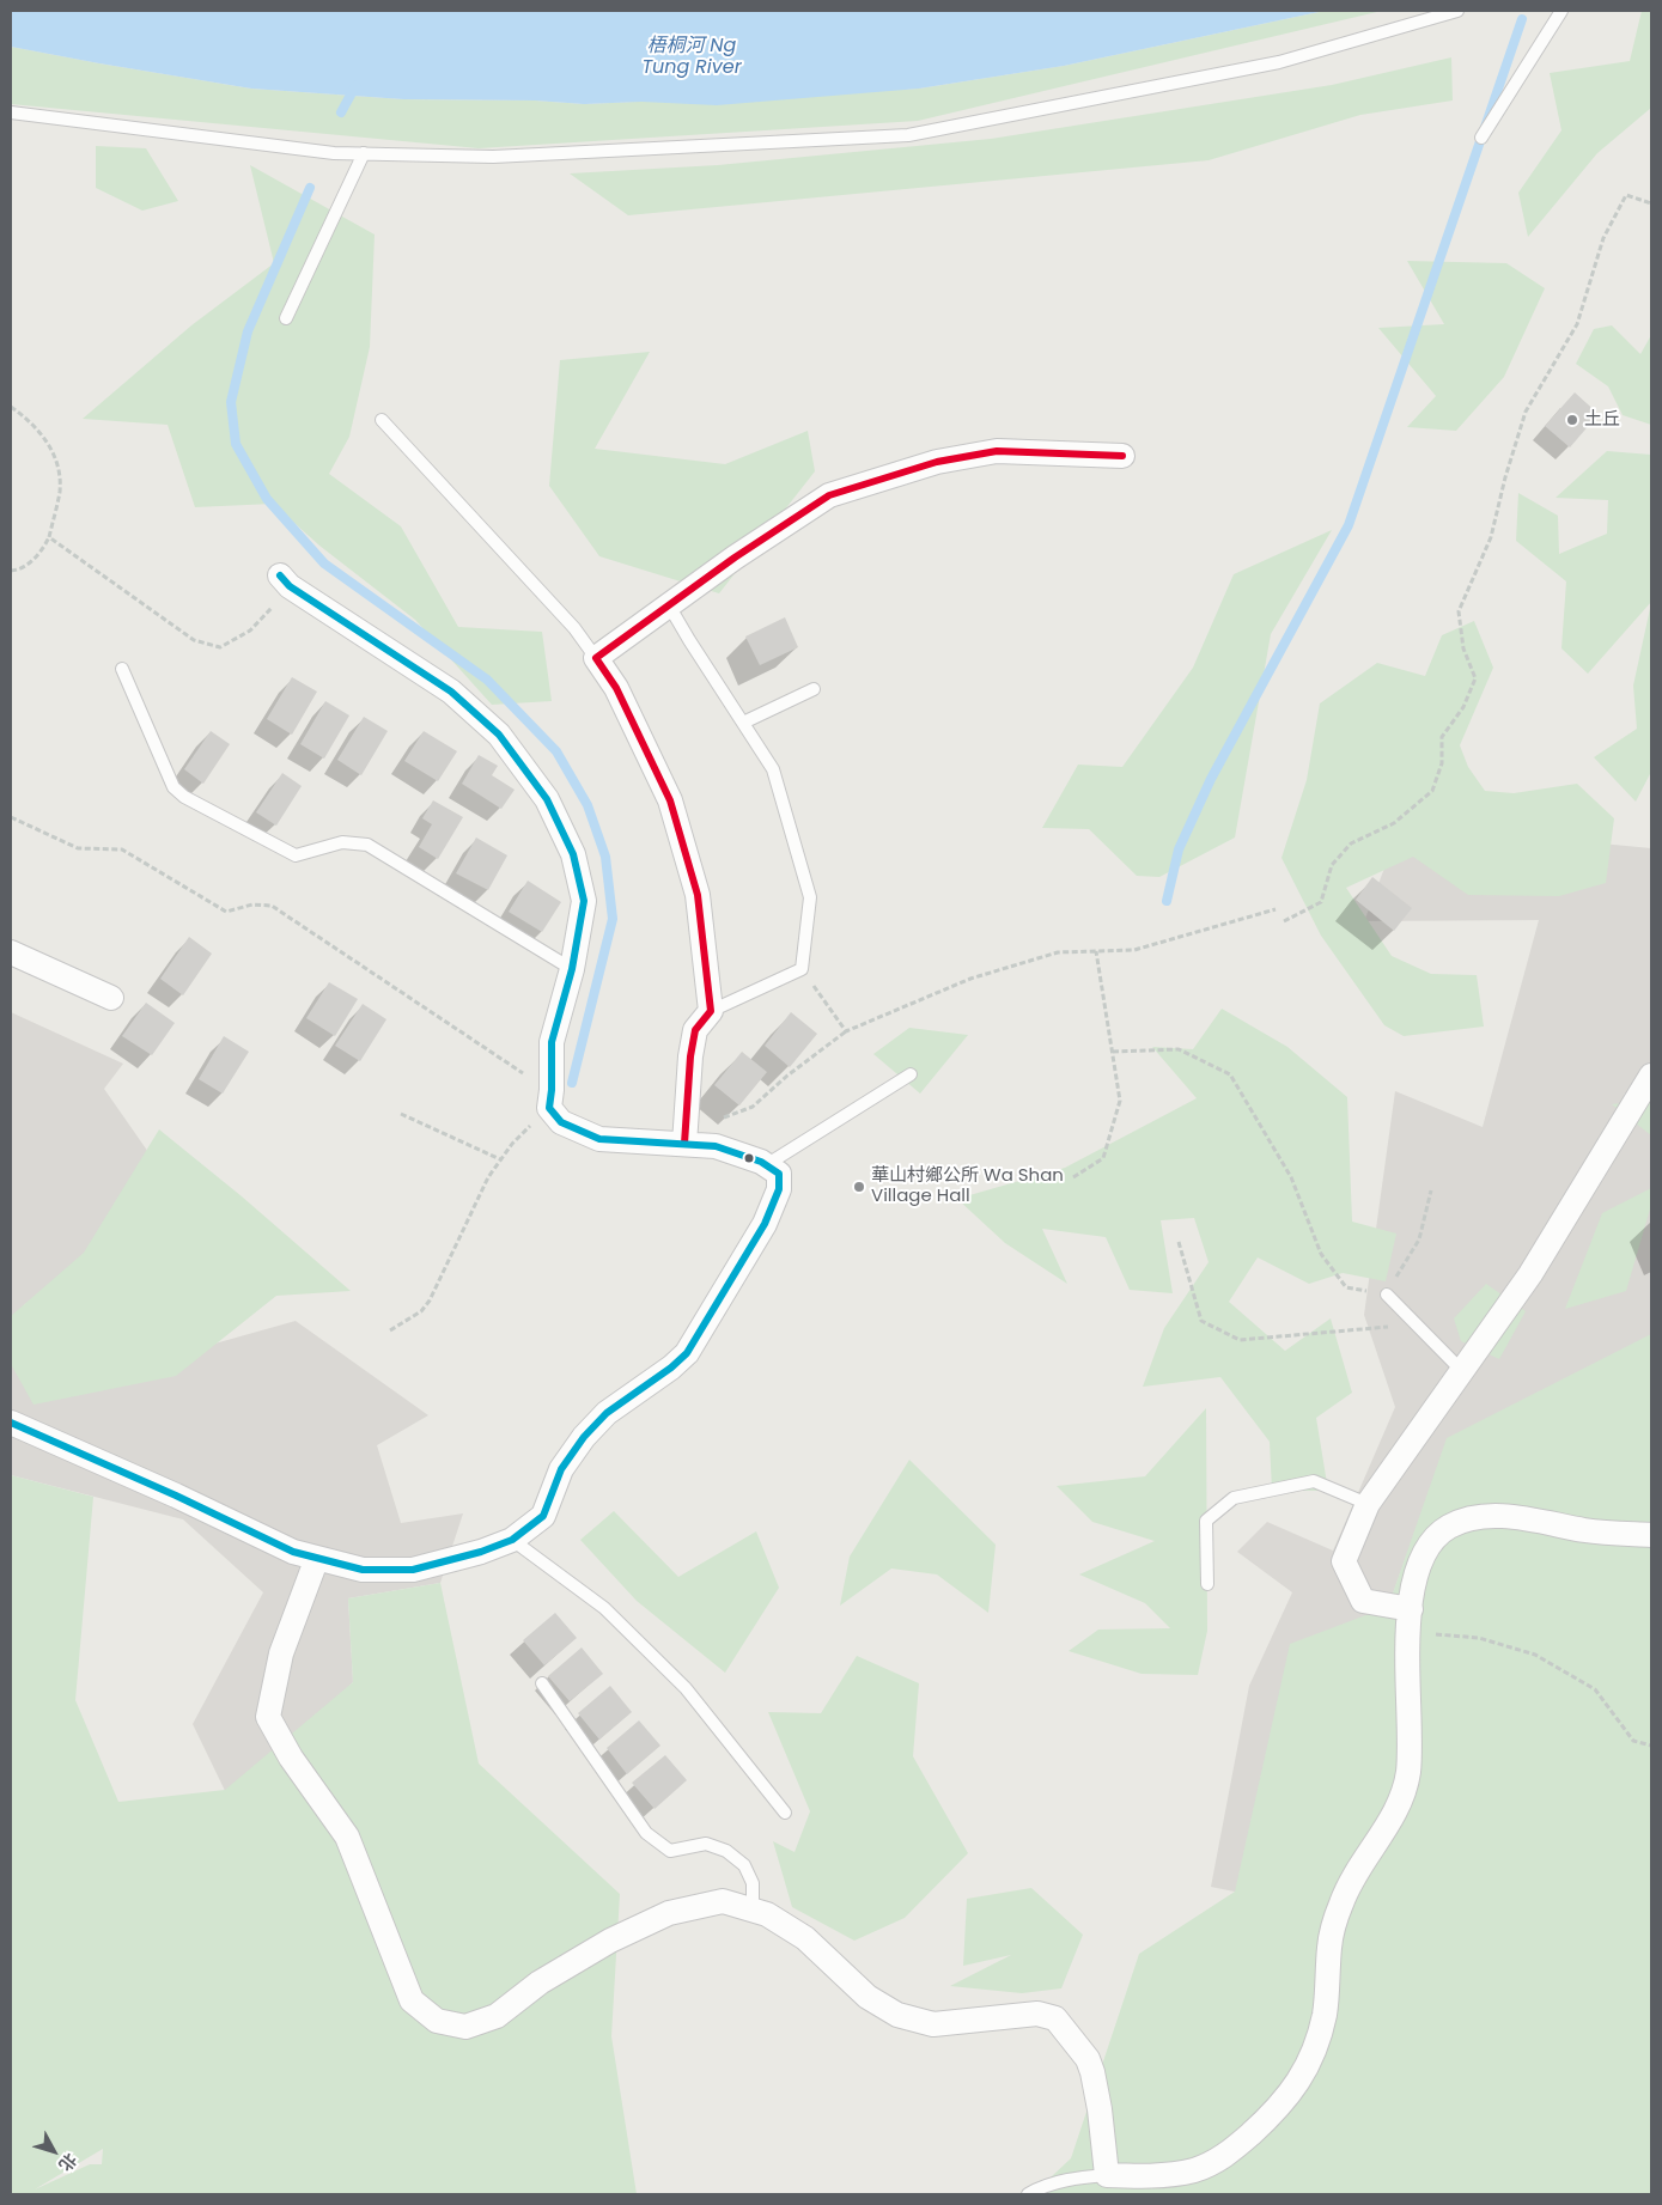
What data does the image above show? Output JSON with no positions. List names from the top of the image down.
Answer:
{
  "water": ["梧桐河 Ng Tung River"],
  "places": ["土丘", "華山村鄉公所 Wa Shan Village Hall"],
  "north": "bottom right"
}
